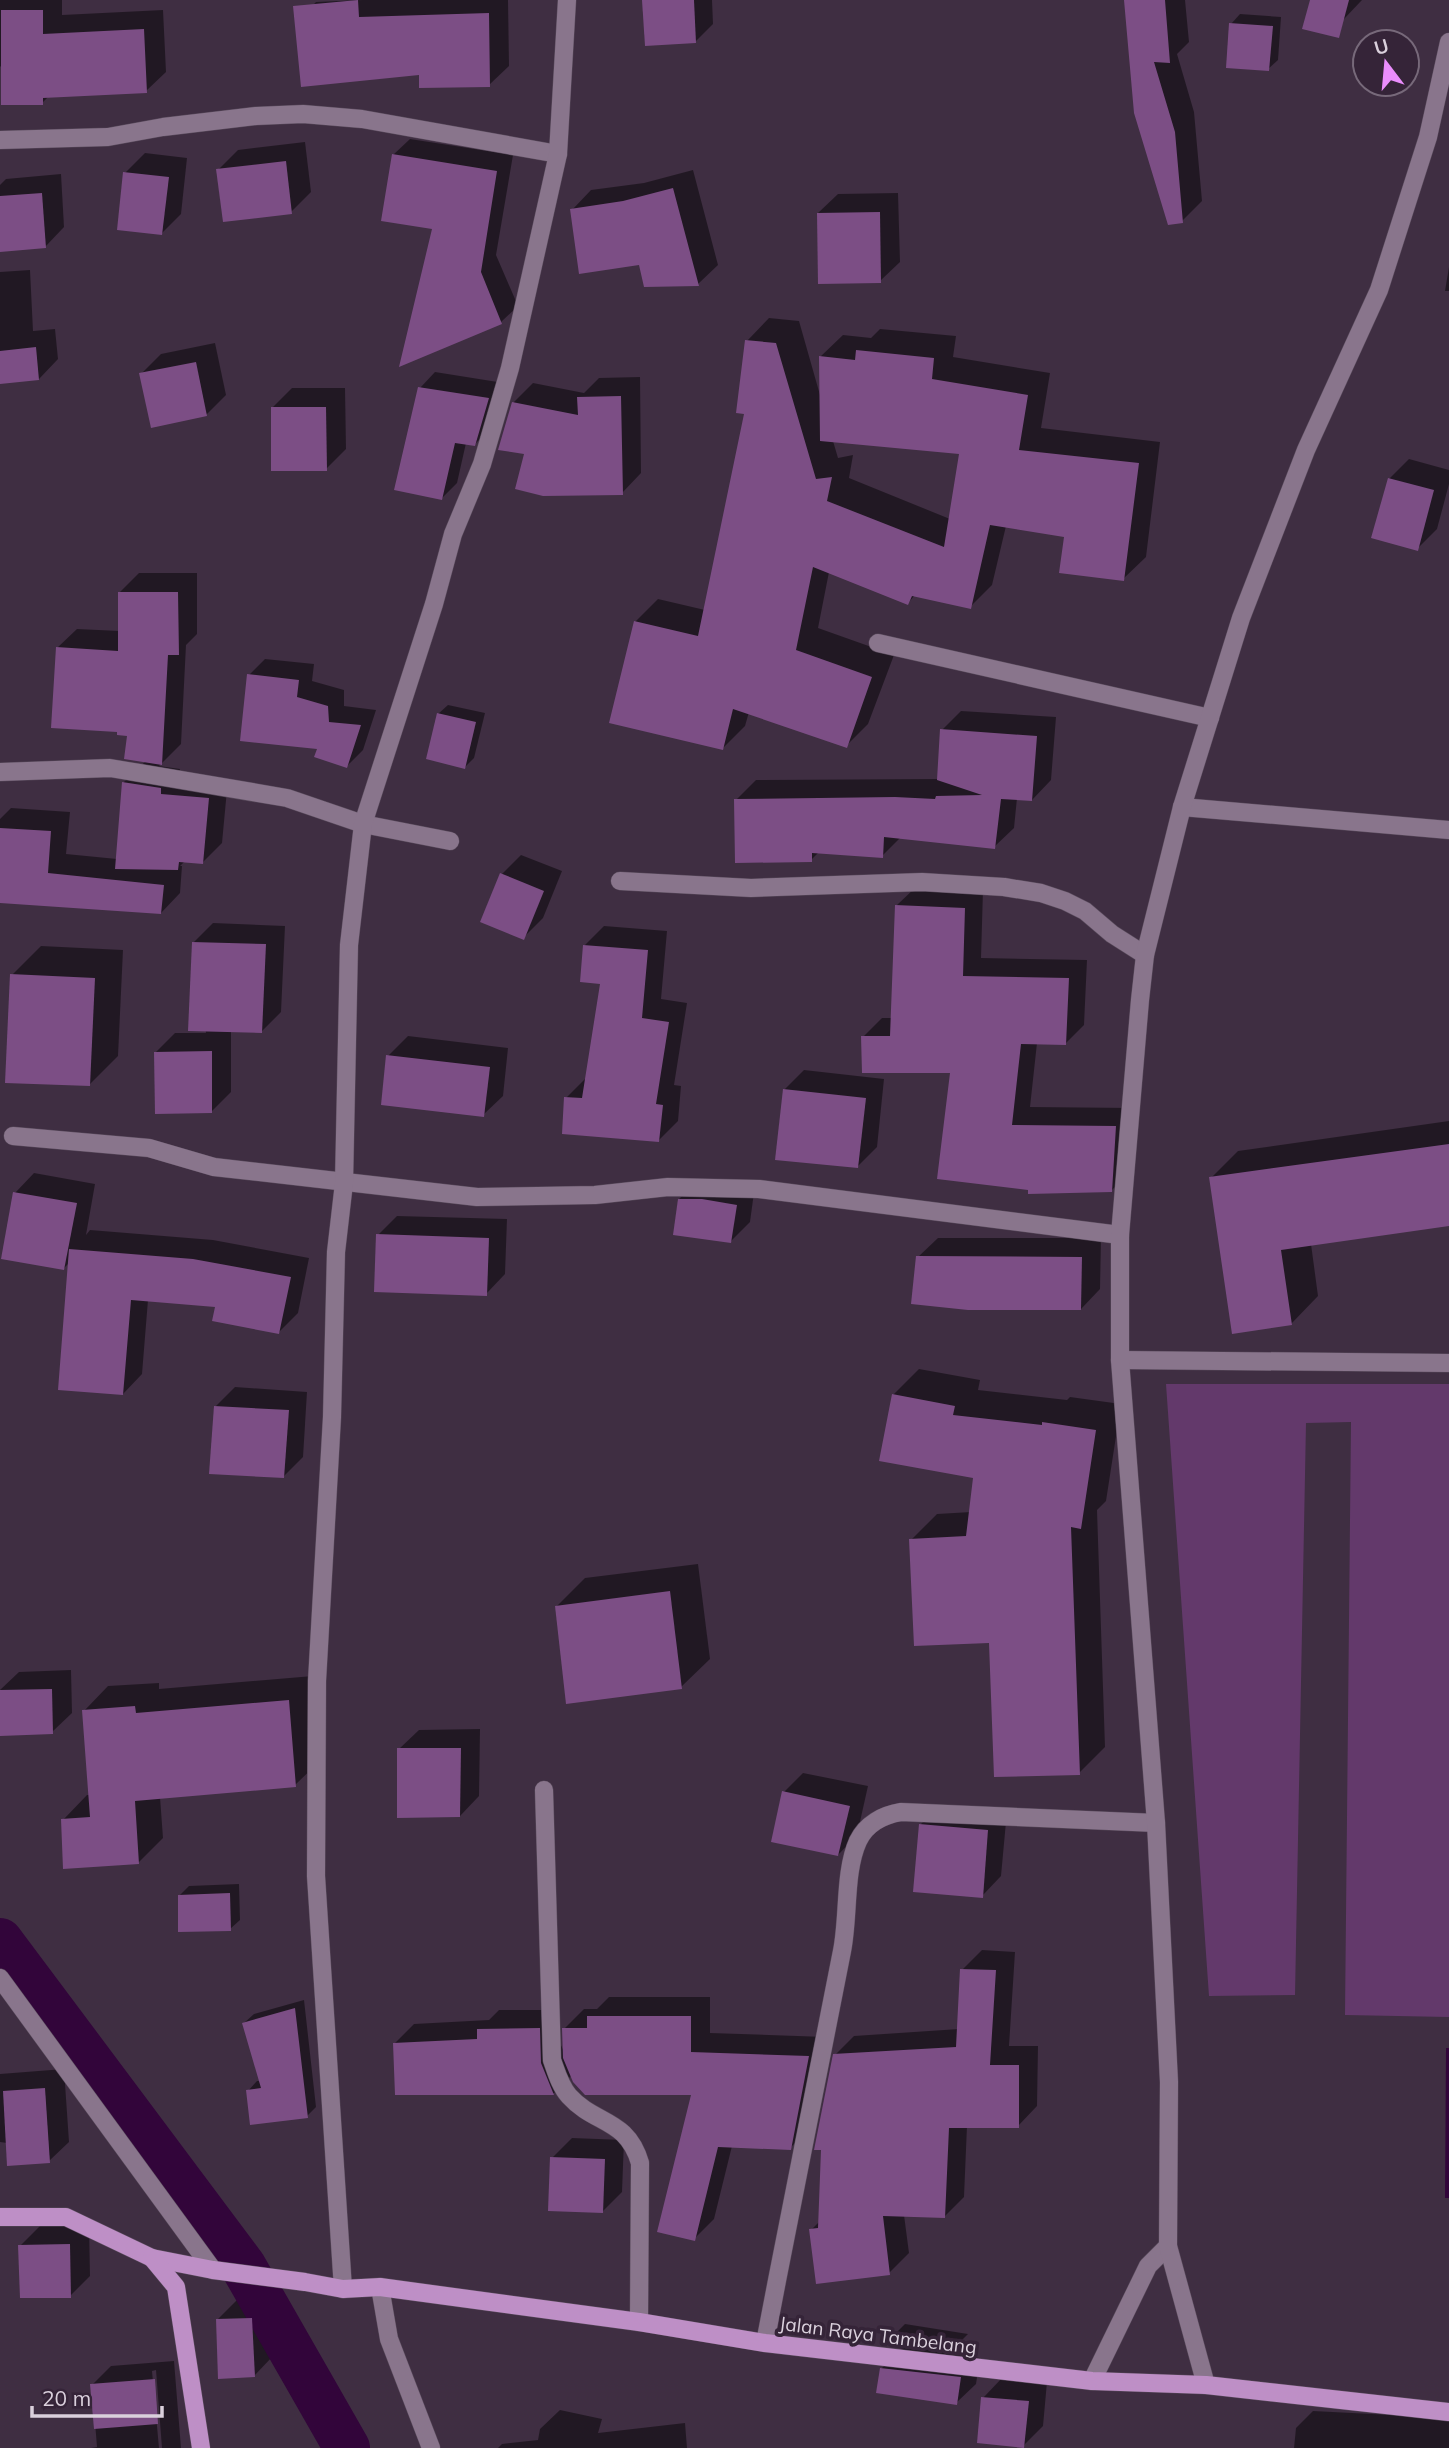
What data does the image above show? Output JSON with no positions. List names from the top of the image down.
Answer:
{
  "streets": {
    "main road": ["Jalan Raya Tambelang"]
  },
  "scale_bar": "20 m",
  "north": "top"
}
